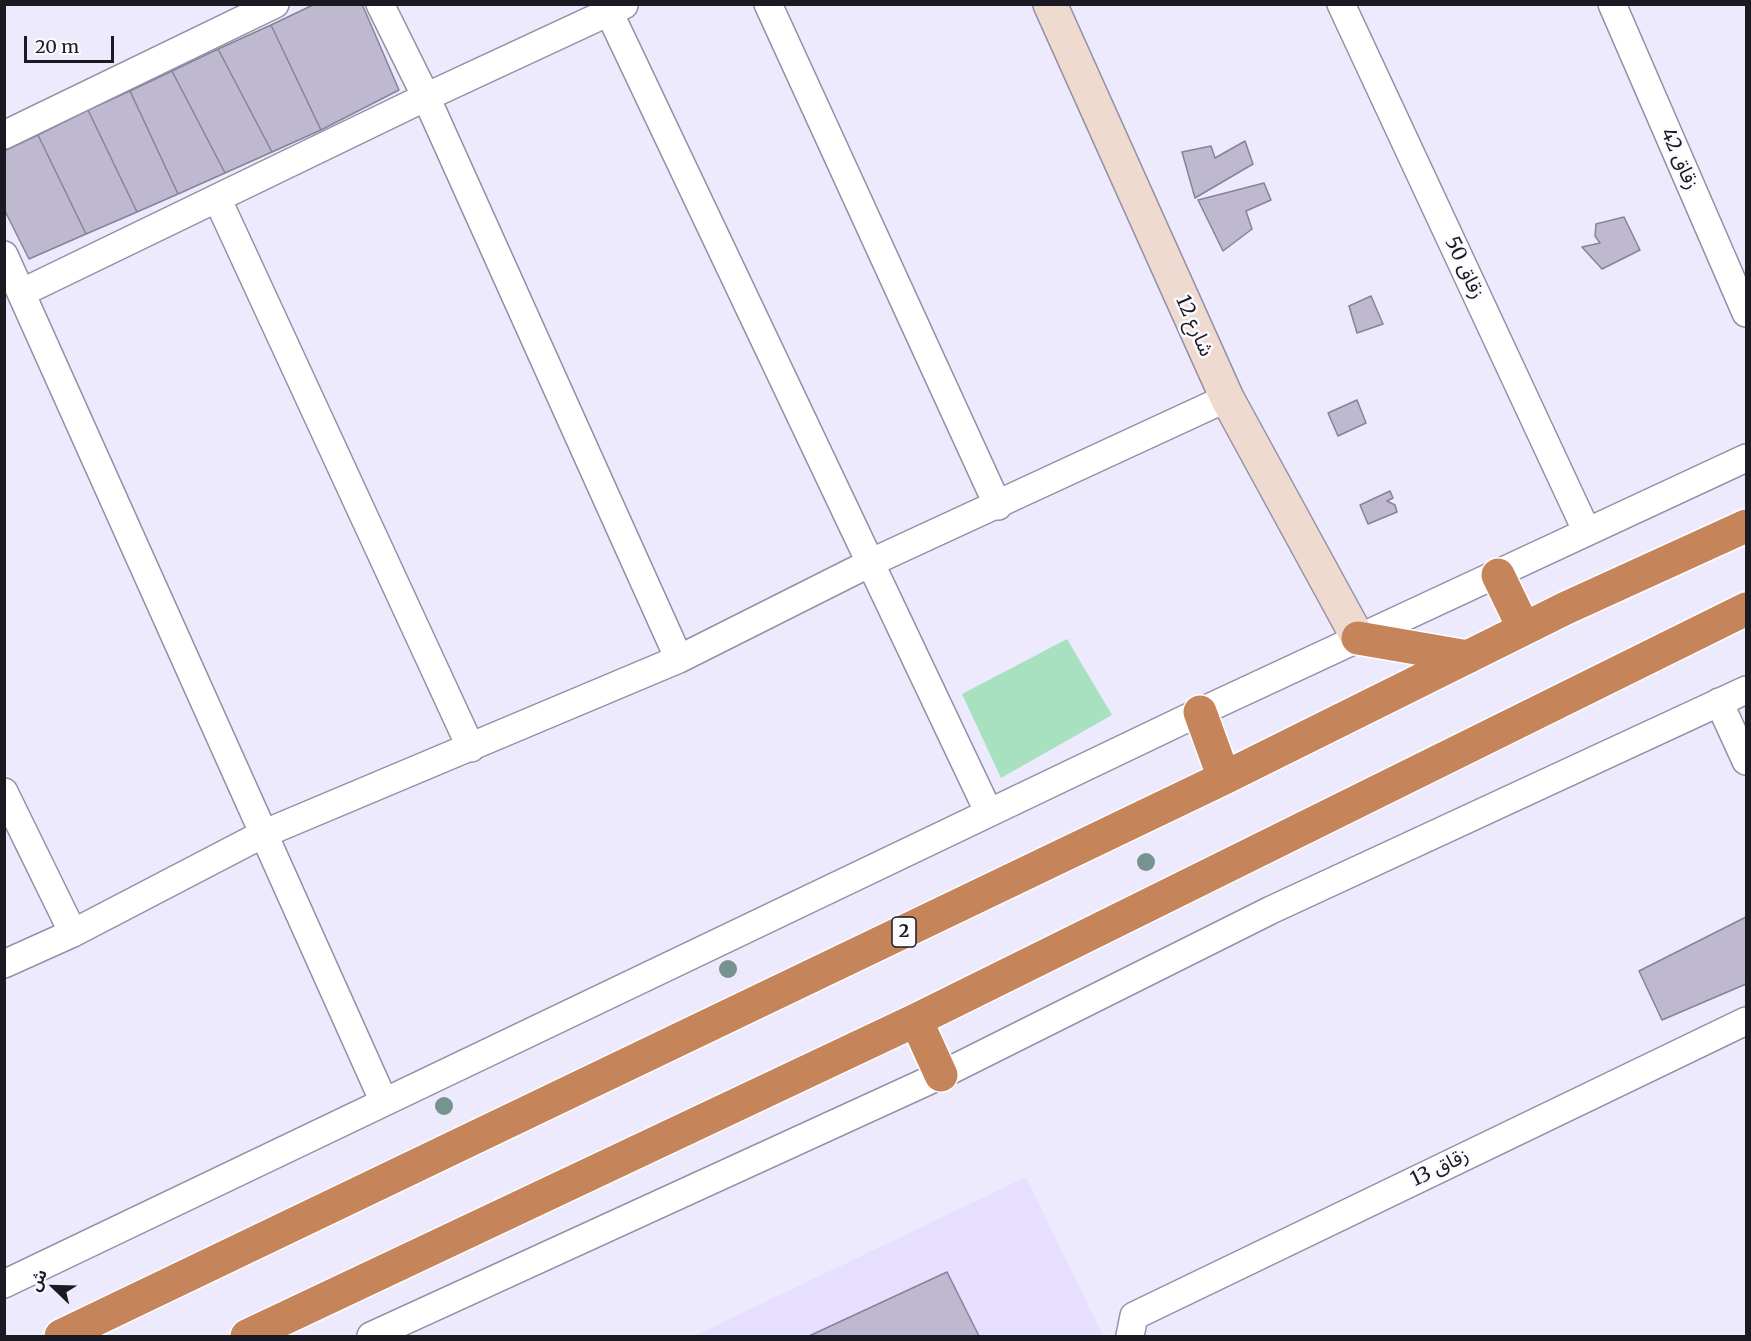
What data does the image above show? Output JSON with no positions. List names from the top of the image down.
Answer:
{
  "streets": {
    "highway": ["2"],
    "street": [
      "زقاق 42",
      "زقاق 50",
      "شارع 12",
      "زقاق 13"
    ]
  },
  "scale_bar": "20 m",
  "north": "top left"
}
